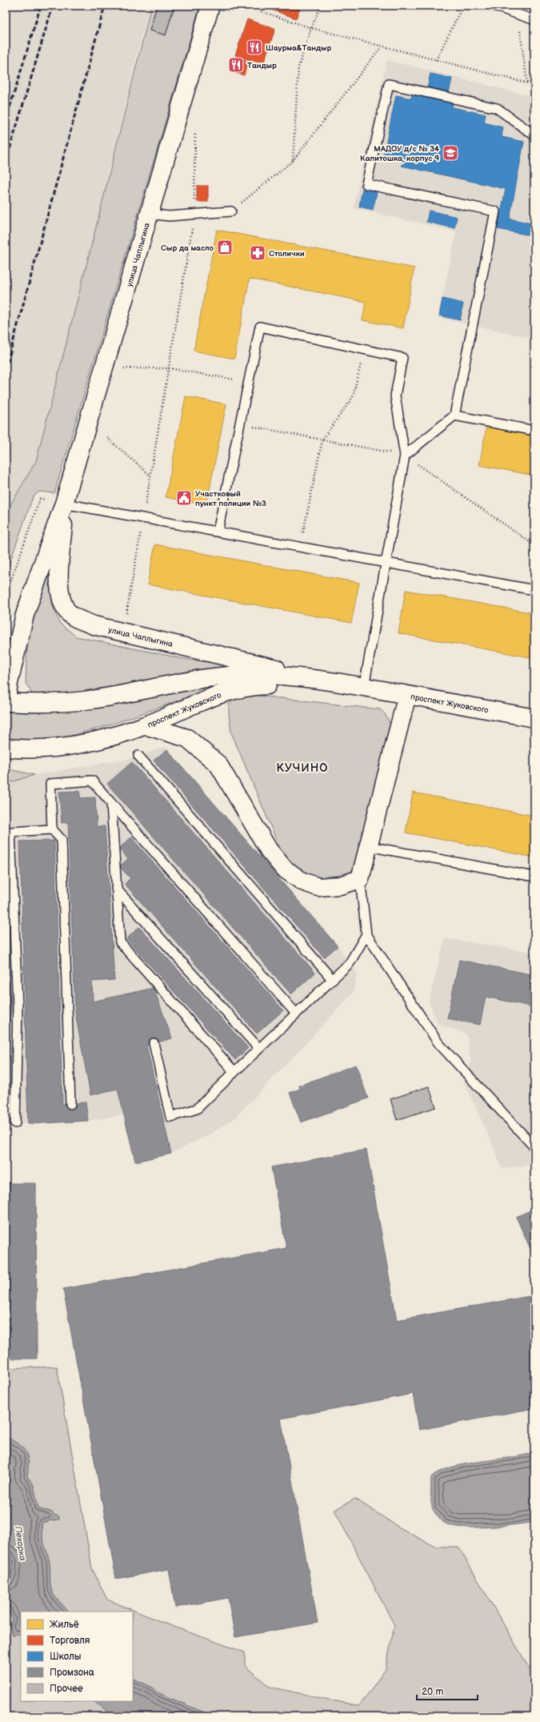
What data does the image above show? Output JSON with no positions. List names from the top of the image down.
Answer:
{
  "streets": {
    "street": ["улица Чаплыгина", "проспект Жуковского"]
  },
  "crossings": [
    ["улица Чаплыгина", "проспект Жуковского"]
  ],
  "districts": ["КУЧИНО"],
  "water": ["Пехорка"],
  "places": {
    "restaurant": ["Шаурма&Тандыр", "Тандыр"],
    "school or university": ["МАДОУ д/с № 34 Капитошка, корпус 9"],
    "shop": ["Сыр да масло"],
    "pharmacy": ["Столички"],
    "public building": ["Участковый пункт полиции №3"]
  },
  "legend": [
    "Жильё",
    "Торговля",
    "Школы",
    "Промзона",
    "Прочее"
  ],
  "scale_bar": "20 m"
}
